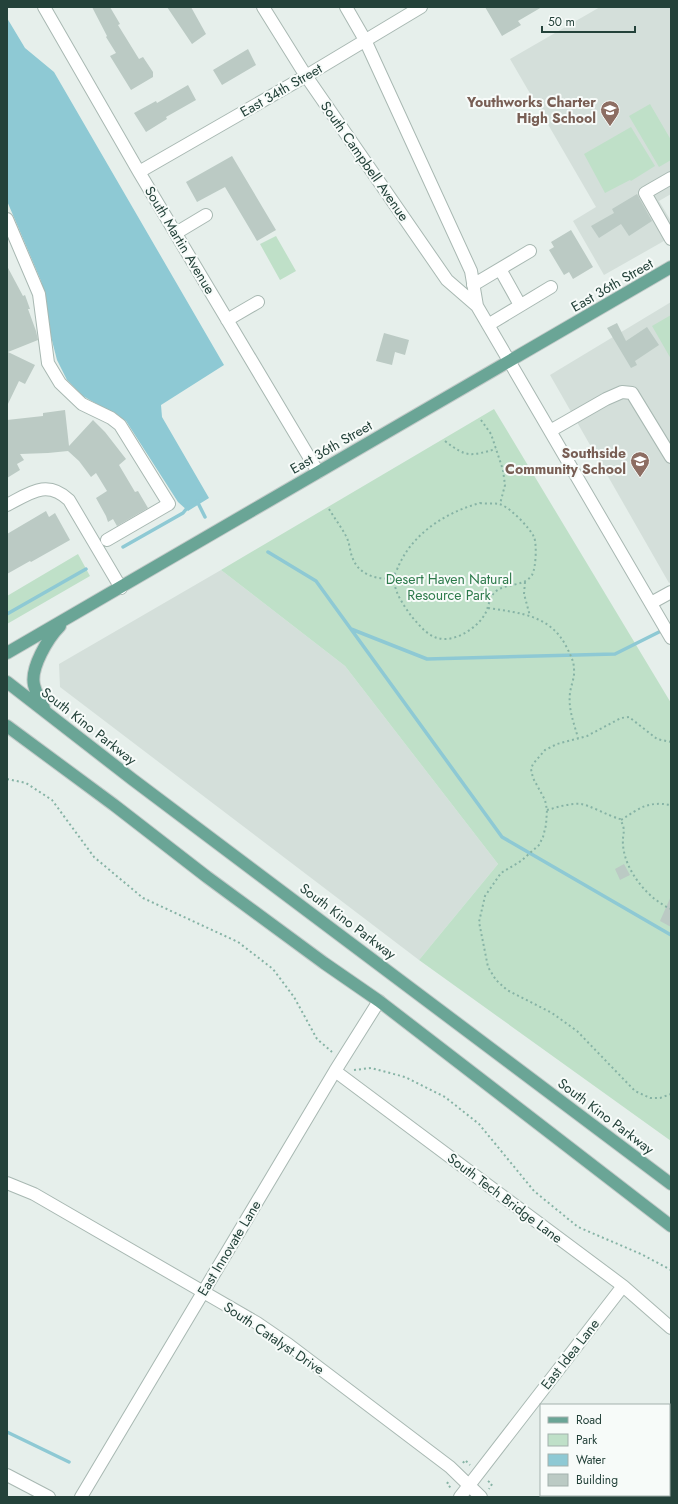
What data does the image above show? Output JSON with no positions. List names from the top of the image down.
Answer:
{
  "streets": {
    "main road": ["East 36th Street", "South Kino Parkway"],
    "street": [
      "East 34th Street",
      "South Campbell Avenue",
      "South Martin Avenue",
      "South Tech Bridge Lane",
      "East Innovate Lane",
      "South Catalyst Drive",
      "East Idea Lane"
    ]
  },
  "crossings": [
    ["East 34th Street", "South Campbell Avenue"],
    ["East 34th Street", "South Martin Avenue"],
    ["South Campbell Avenue", "East 36th Street"],
    ["South Martin Avenue", "East 36th Street"],
    ["South Tech Bridge Lane", "East Innovate Lane"],
    ["South Tech Bridge Lane", "East Idea Lane"],
    ["East Innovate Lane", "South Catalyst Drive"],
    ["South Catalyst Drive", "East Idea Lane"]
  ],
  "parks": ["Desert Haven Natural Resource Park"],
  "places": {
    "school or university": ["Youthworks Charter High School", "Southside Community School"]
  },
  "legend": [
    "Road",
    "Park",
    "Water",
    "Building"
  ],
  "scale_bar": "50 m"
}
